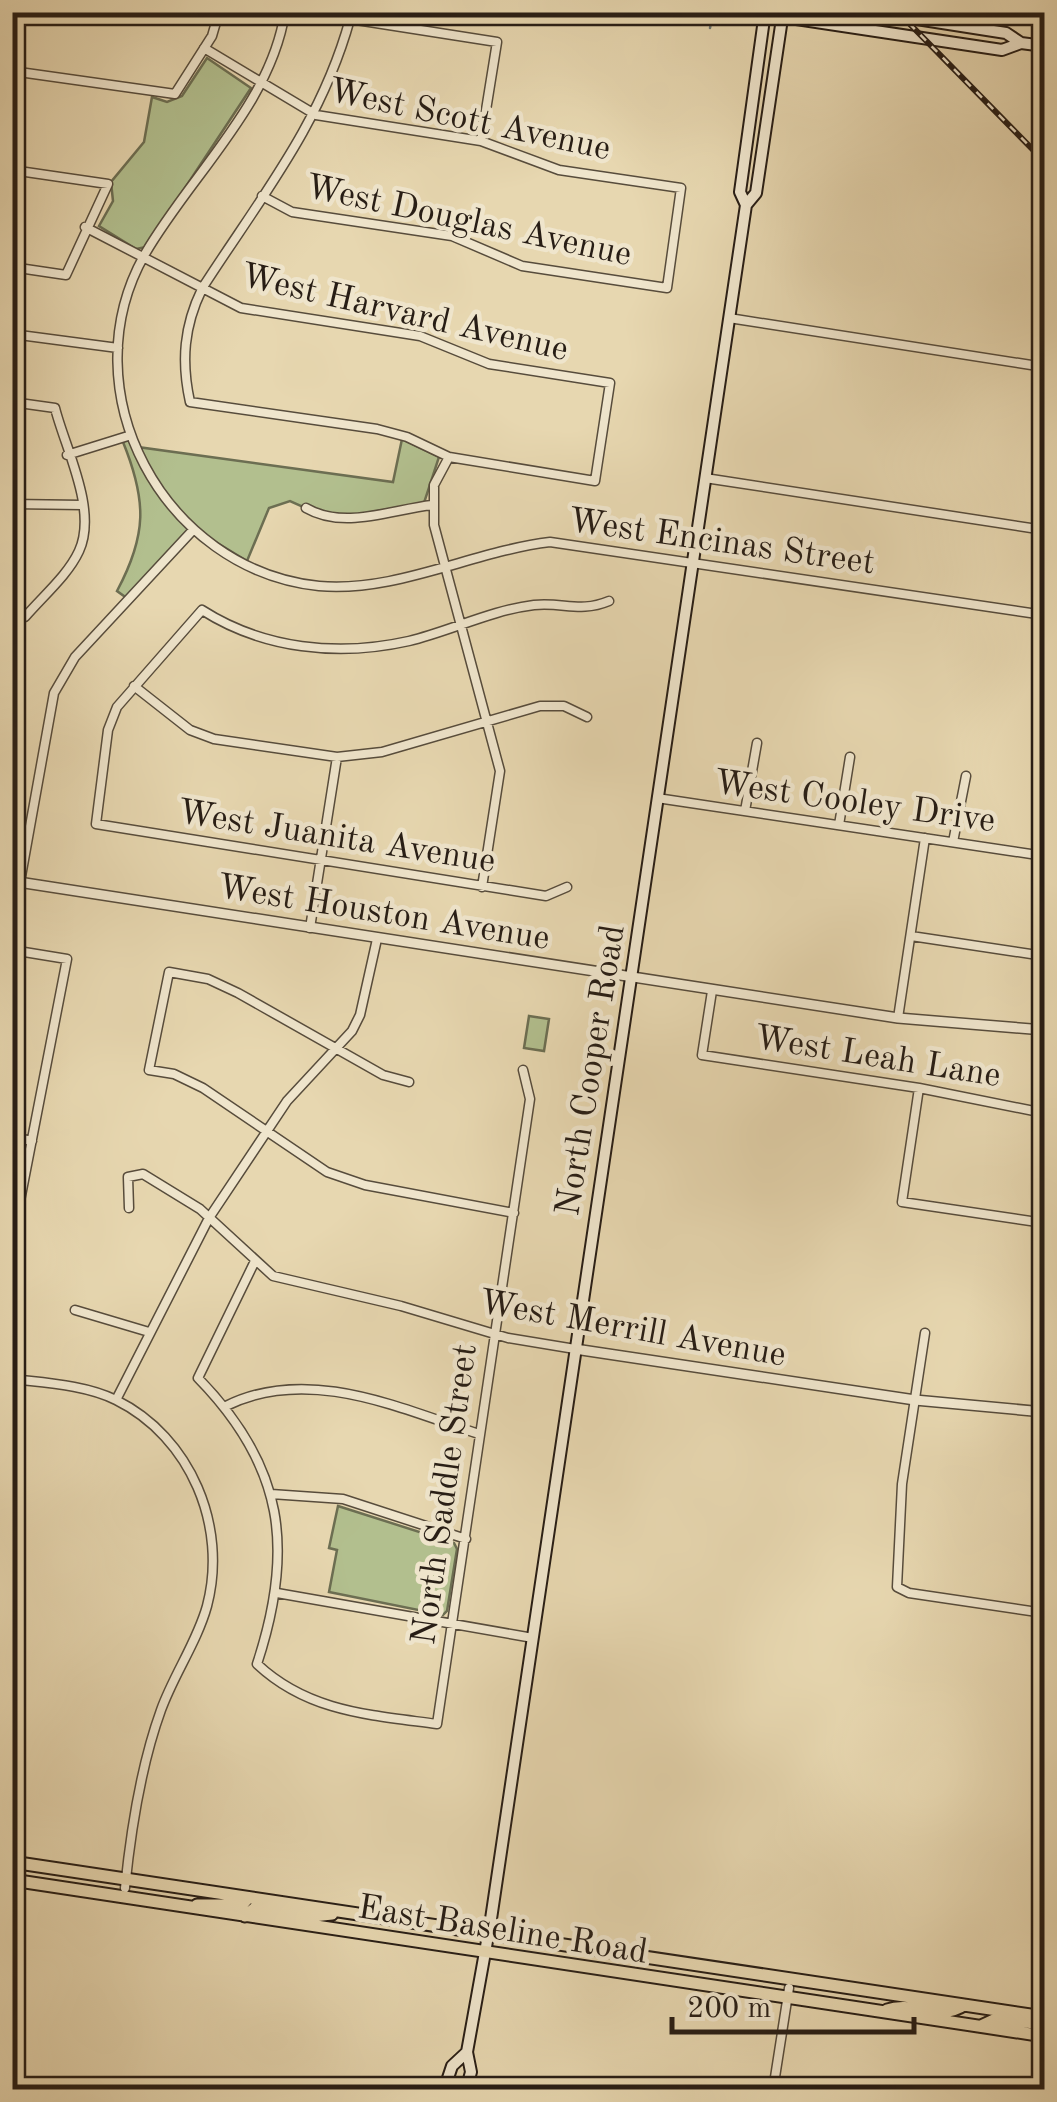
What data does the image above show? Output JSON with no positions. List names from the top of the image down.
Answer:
{
  "streets": {
    "main road": ["North Cooper Road", "East Baseline Road"],
    "street": [
      "West Scott Avenue",
      "West Douglas Avenue",
      "West Harvard Avenue",
      "West Encinas Street",
      "West Cooley Drive",
      "West Juanita Avenue",
      "West Houston Avenue",
      "West Leah Lane",
      "West Merrill Avenue",
      "North Saddle Street"
    ]
  },
  "crossings": [
    ["West Scott Avenue", "West Douglas Avenue"],
    ["West Scott Avenue", "West Encinas Street"],
    ["West Harvard Avenue", "West Encinas Street"],
    ["West Encinas Street", "North Cooper Road"],
    ["West Cooley Drive", "North Cooper Road"],
    ["West Houston Avenue", "West Leah Lane"],
    ["West Houston Avenue", "North Cooper Road"],
    ["North Cooper Road", "West Merrill Avenue"],
    ["North Cooper Road", "East Baseline Road"],
    ["West Merrill Avenue", "North Saddle Street"]
  ],
  "scale_bar": "200 m"
}
